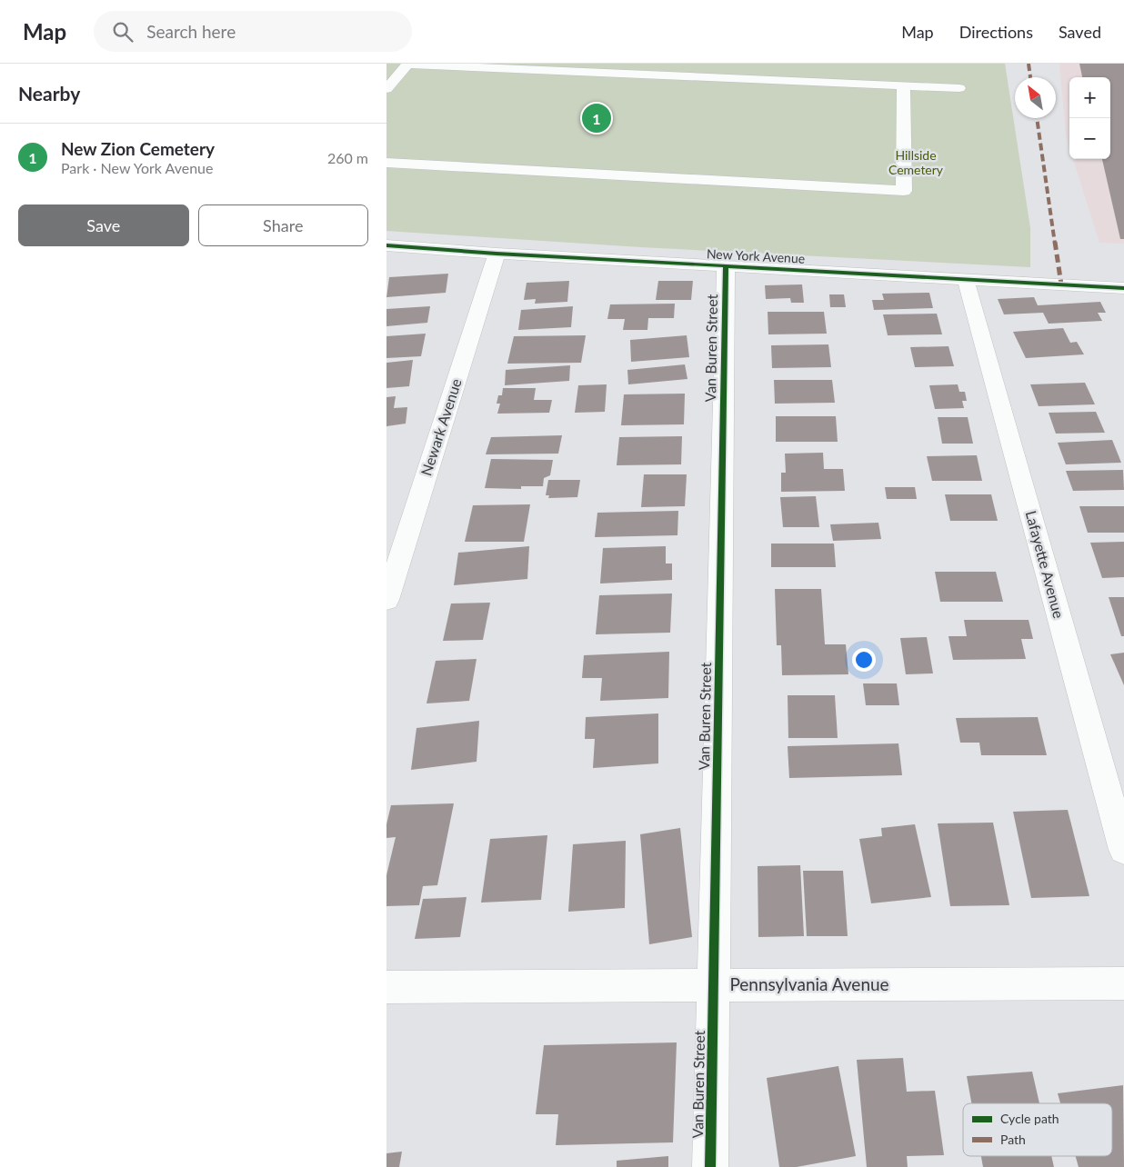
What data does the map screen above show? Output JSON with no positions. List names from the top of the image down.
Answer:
{
  "streets": {
    "street": [
      "New York Avenue",
      "Van Buren Street",
      "Newark Avenue",
      "Lafayette Avenue",
      "Pennsylvania Avenue"
    ]
  },
  "crossings": [
    ["New York Avenue", "Van Buren Street"],
    ["New York Avenue", "Newark Avenue"],
    ["New York Avenue", "Lafayette Avenue"],
    ["Van Buren Street", "Pennsylvania Avenue"]
  ],
  "parks": ["Hillside Cemetery"],
  "legend": ["Cycle path", "Path"],
  "north": "top left",
  "page": {
    "header": "Map",
    "search": "Search here",
    "nav": ["Map", "Directions", "Saved"],
    "heading": "Nearby",
    "map_buttons": ["+", "−"],
    "pins": "1",
    "list": [
      {
        "mark": "1",
        "name": "New Zion Cemetery",
        "note": "Park · New York Avenue",
        "value": "260 m"
      }
    ],
    "buttons": ["Save", "Share"]
  }
}
